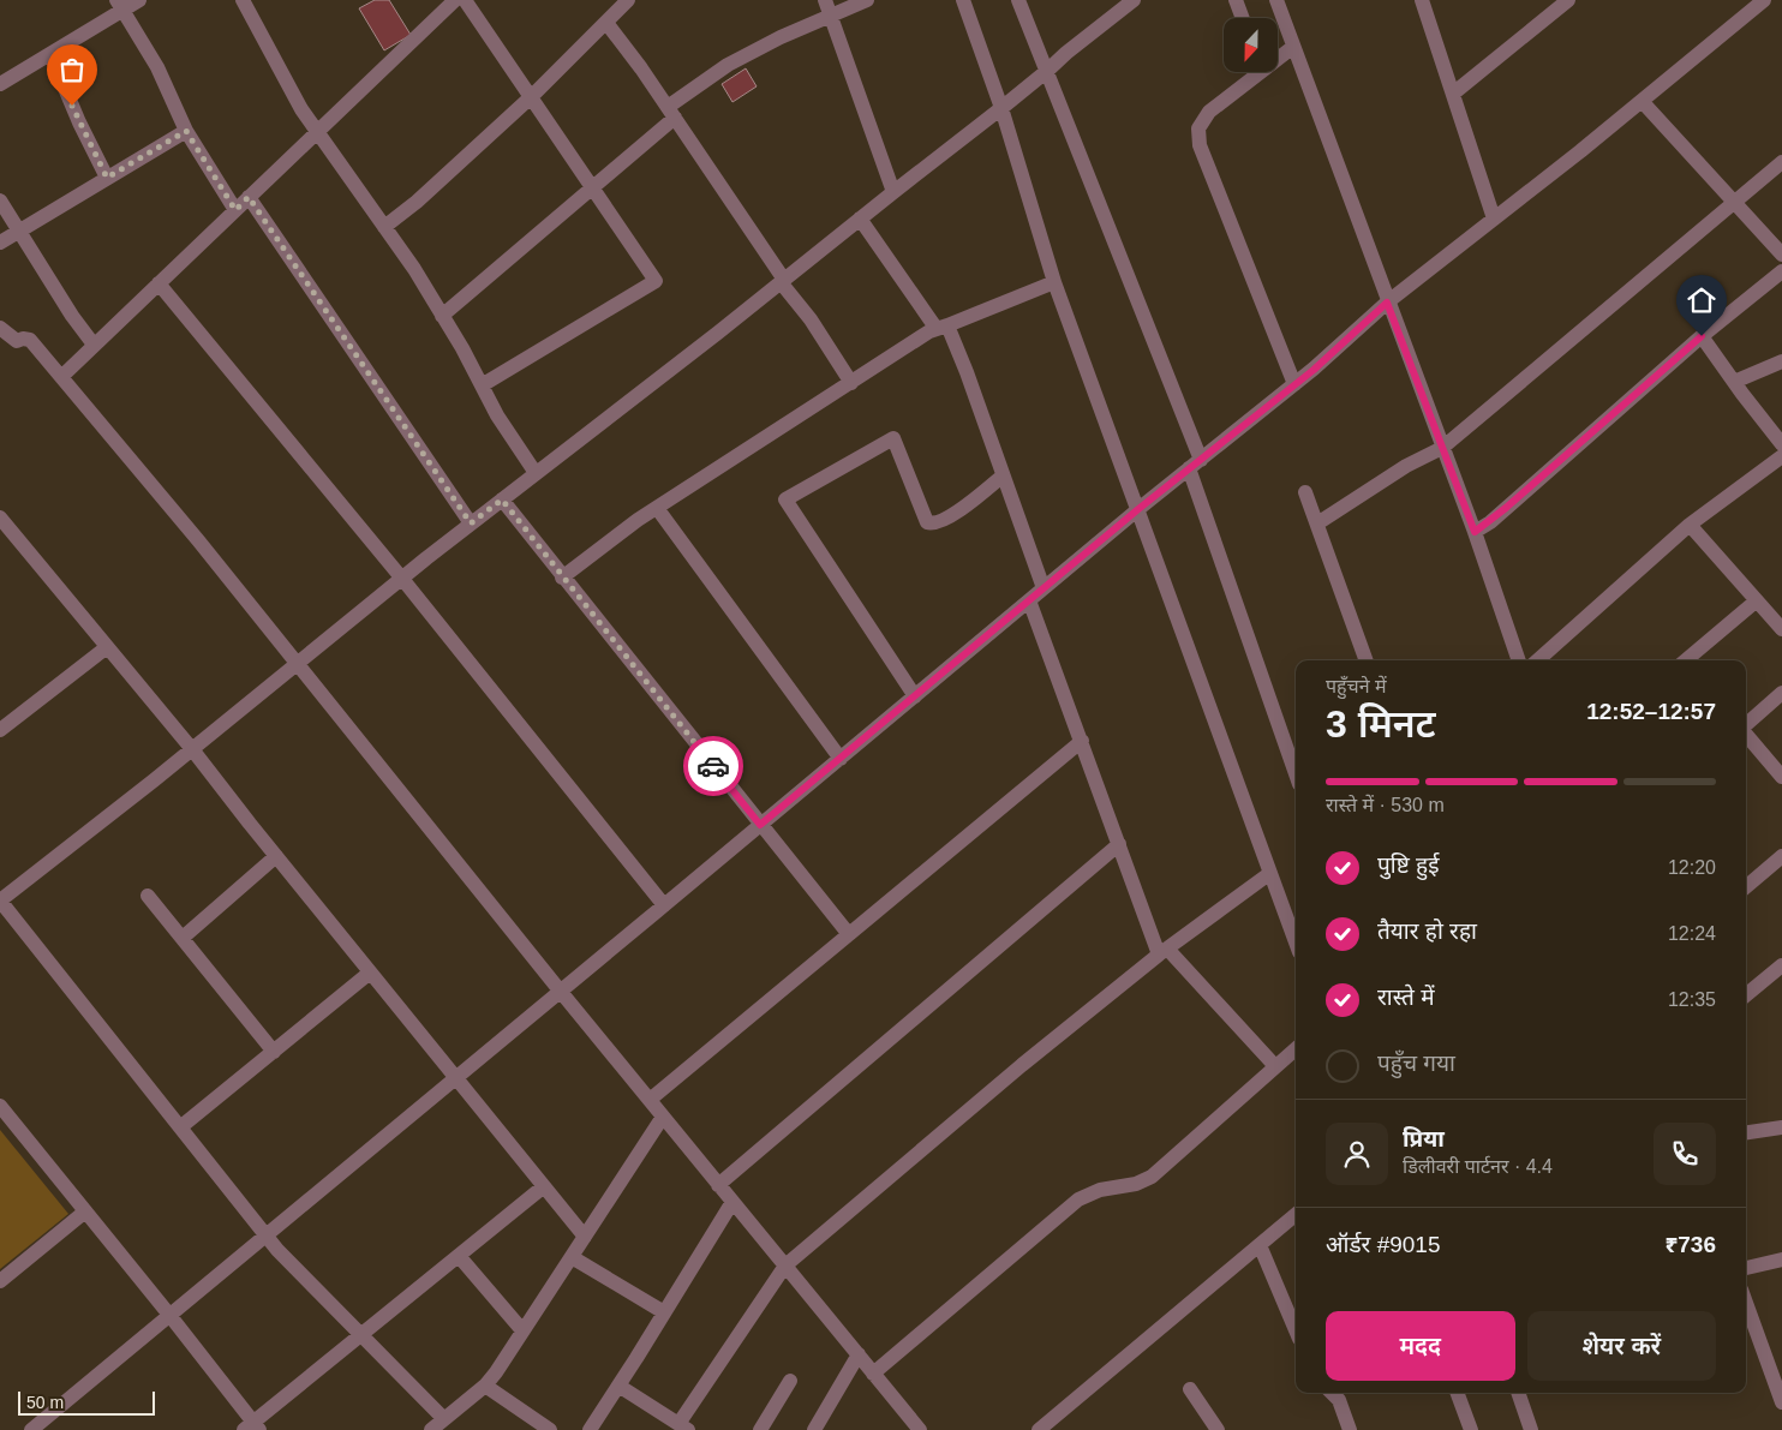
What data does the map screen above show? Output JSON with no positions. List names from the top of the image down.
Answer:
{
  "scale_bar": "50 m",
  "north": "bottom",
  "page": {
    "heading": ["3 मिनट", "पहुँचने में", "12:52–12:57"],
    "panel": [
      "प्रिया",
      "डिलीवरी पार्टनर · 4.4",
      "ऑर्डर #9015",
      "₹736"
    ],
    "bar": "रास्ते में · 530 m",
    "list": [
      ["पुष्टि हुई", "12:20"],
      ["तैयार हो रहा", "12:24"],
      ["रास्ते में", "12:35"],
      "पहुँच गया"
    ],
    "buttons": ["मदद", "शेयर करें"],
    "scale": "50 m"
  }
}
